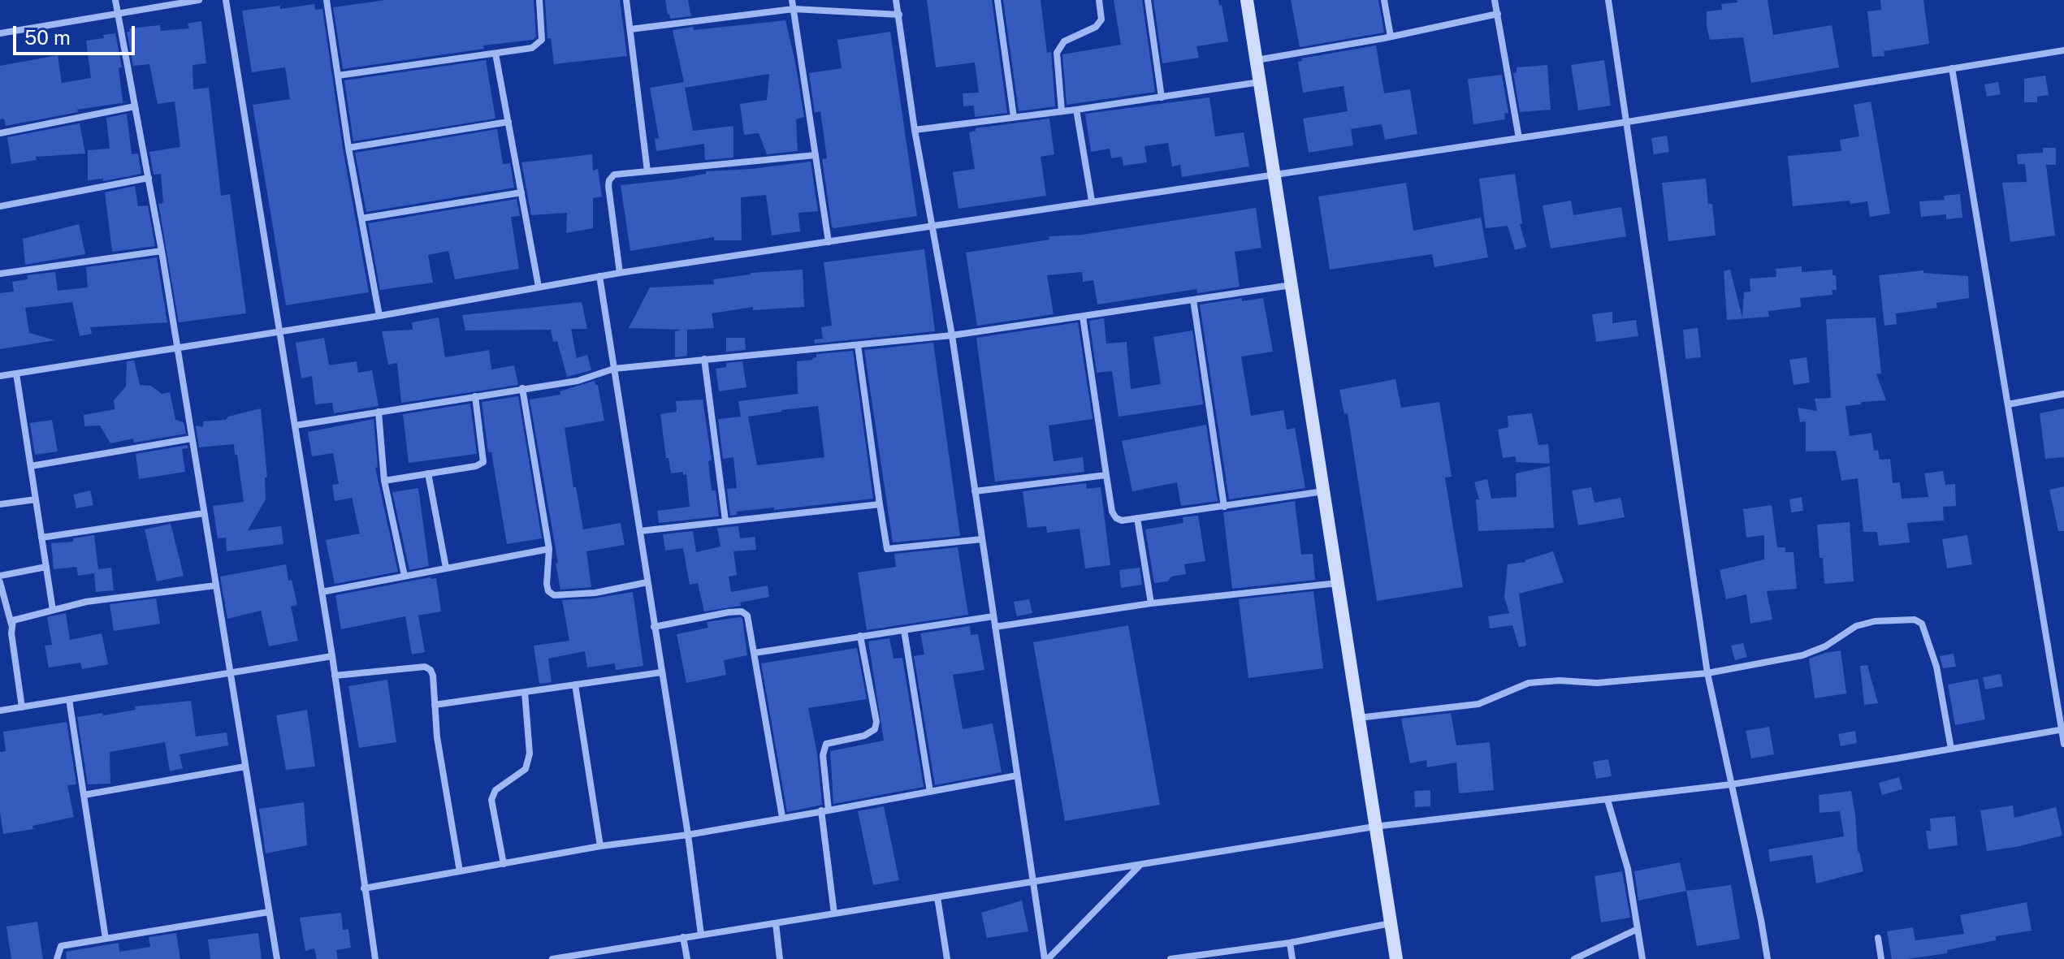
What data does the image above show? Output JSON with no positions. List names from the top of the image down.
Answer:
{
  "scale_bar": "50 m"
}
